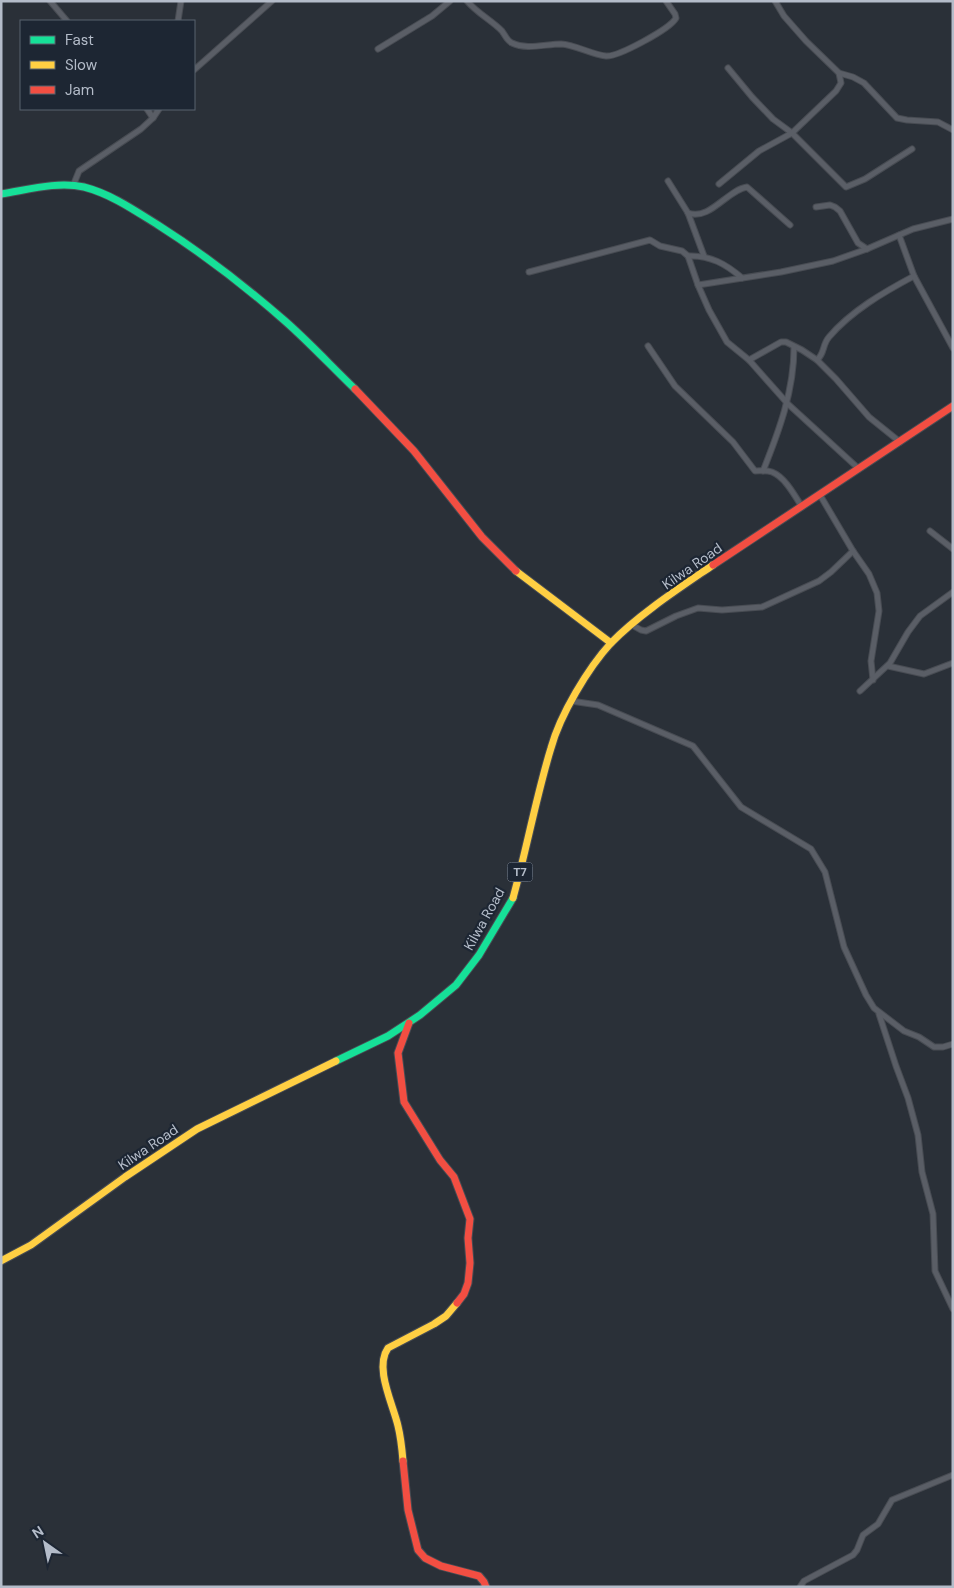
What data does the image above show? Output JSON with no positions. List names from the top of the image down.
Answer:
{
  "streets": {
    "main road": ["Kilwa Road", "T7"]
  },
  "legend": ["Fast", "Slow", "Jam"],
  "north": "top left"
}
